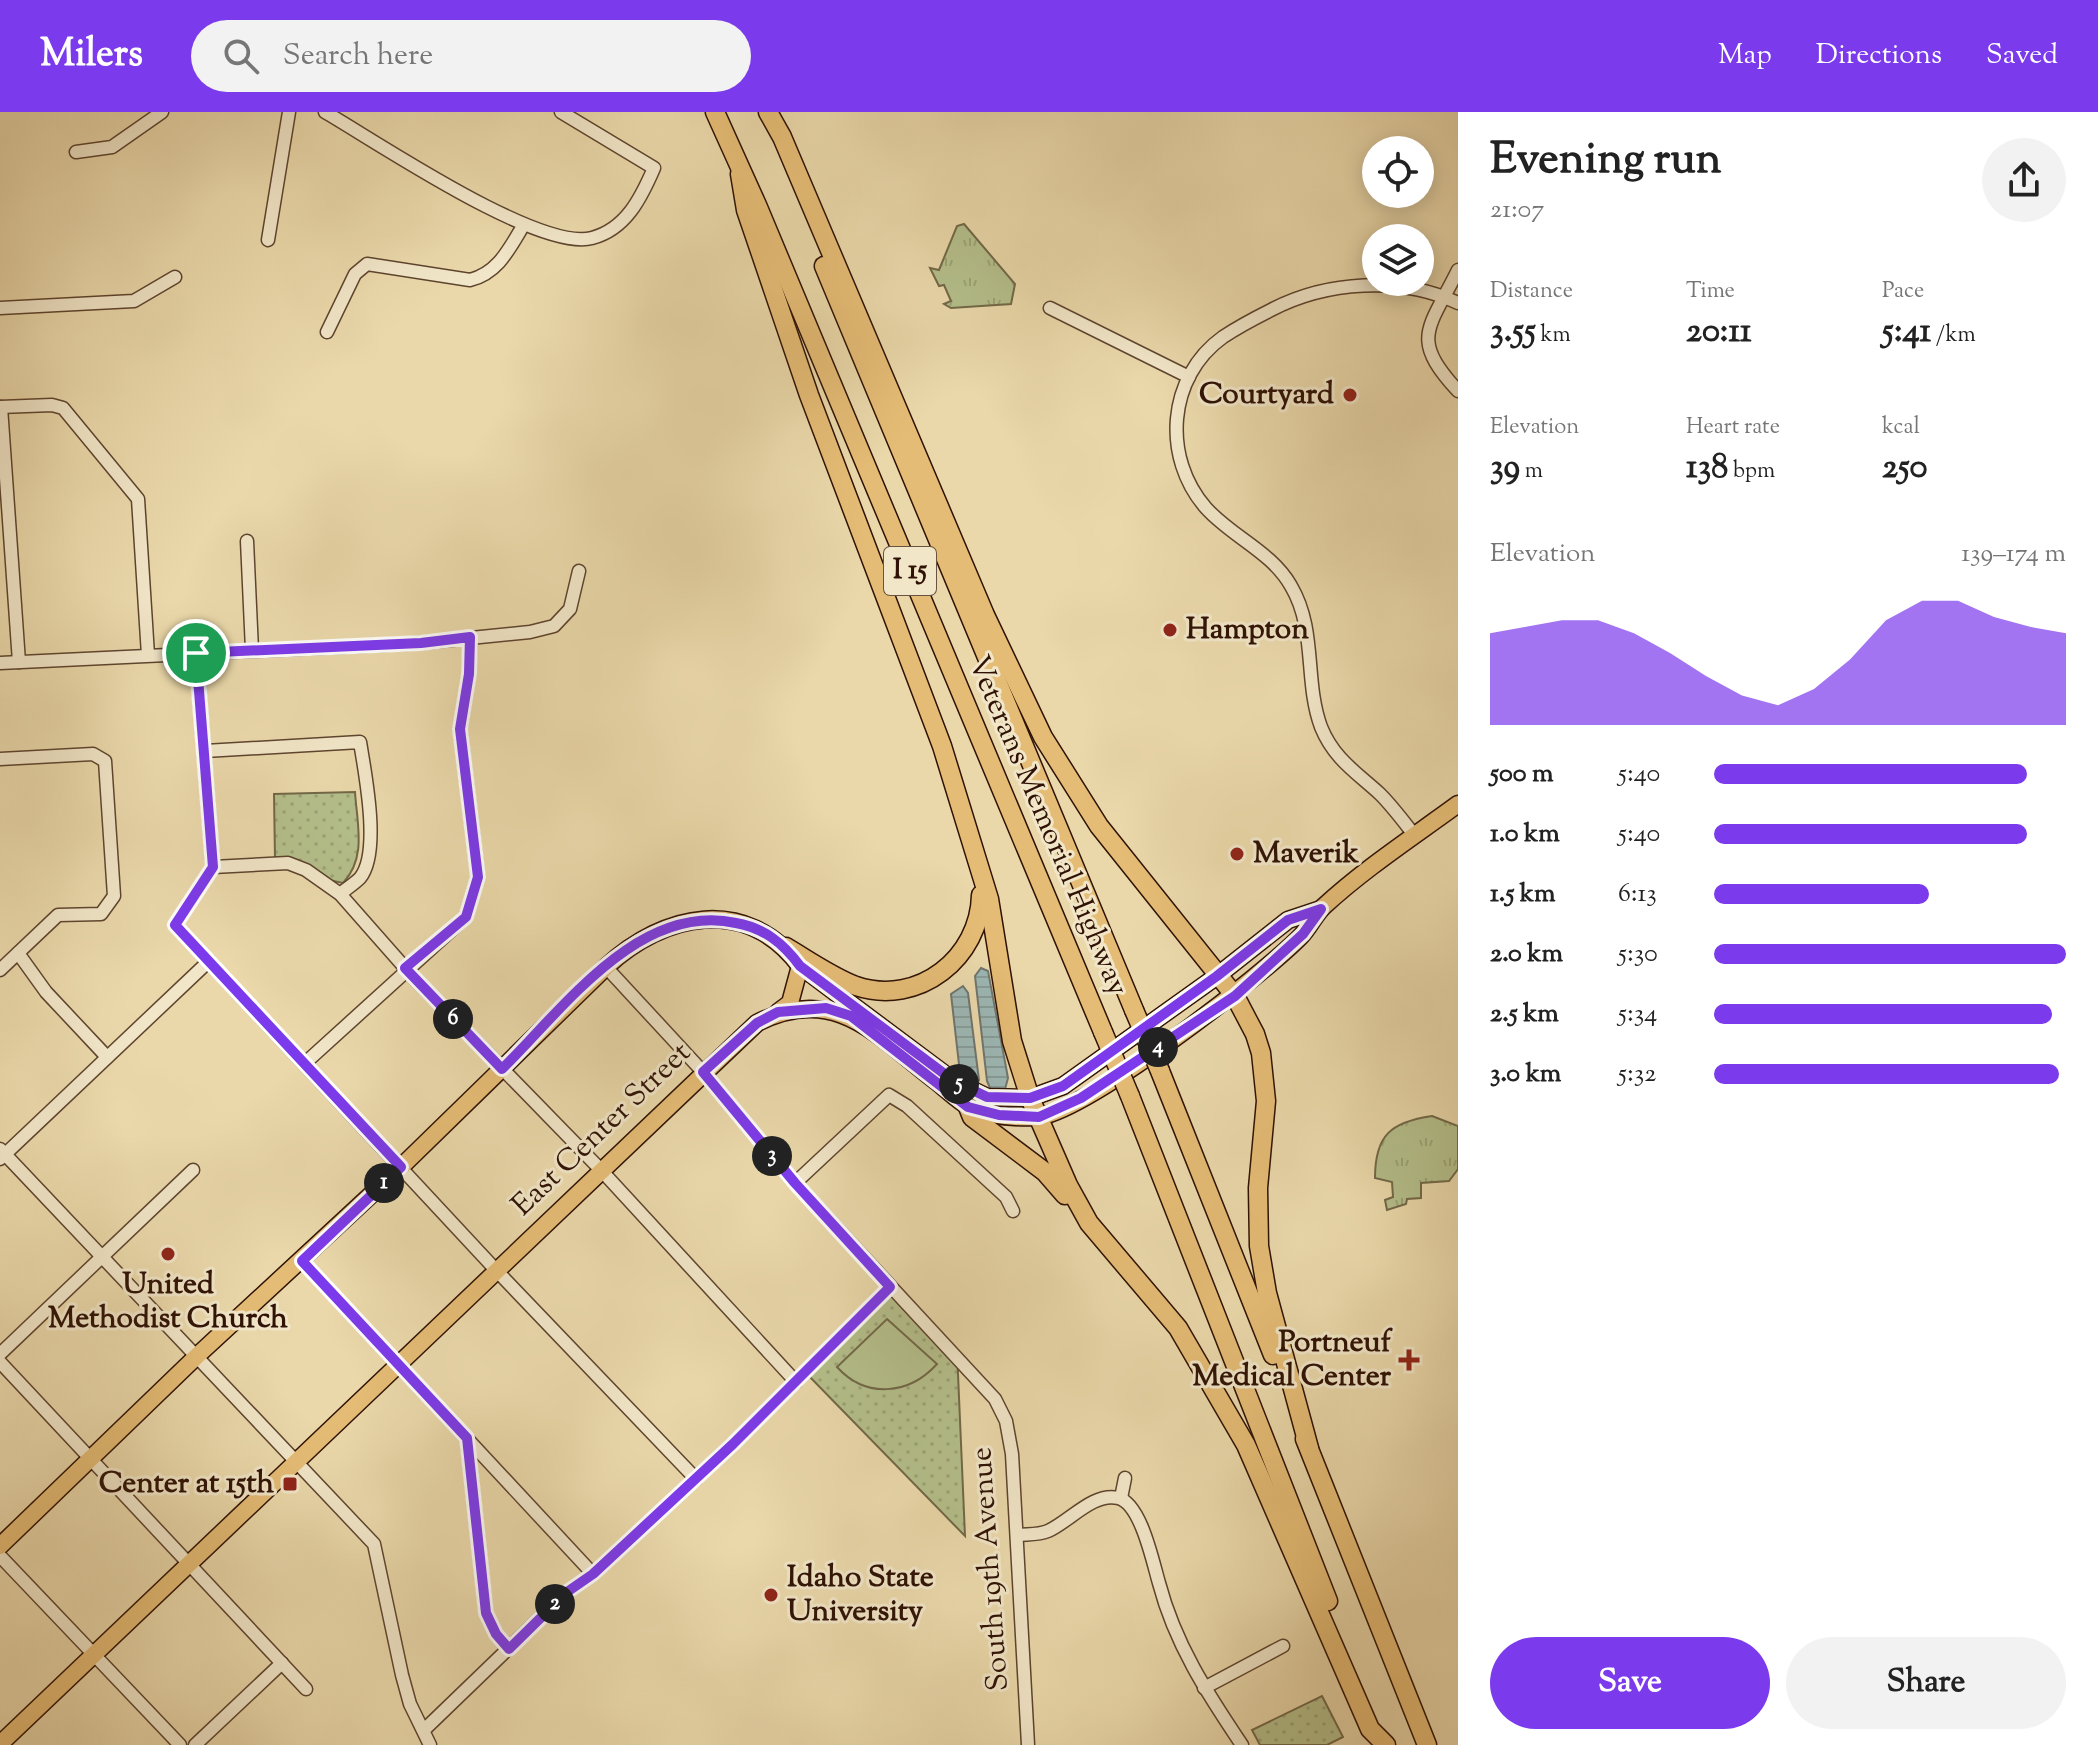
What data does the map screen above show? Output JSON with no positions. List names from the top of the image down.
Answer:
{
  "streets": {
    "highway": ["I 15", "Veterans Memorial Highway"],
    "main road": ["East Center Street"],
    "street": ["South 19th Avenue"]
  },
  "crossings": [
    ["East Center Street", "South 19th Avenue"]
  ],
  "places": {
    "other": [
      "Courtyard",
      "Hampton",
      "Maverik",
      "United Methodist Church",
      "Idaho State University"
    ],
    "health": ["Portneuf Medical Center"],
    "transit": ["Center at 15th"]
  },
  "page": {
    "header": "Milers",
    "search": "Search here",
    "nav": ["Map", "Directions", "Saved"],
    "heading": ["Evening run", "21:07"],
    "stats": [
      ["Distance", "3.55 km"],
      ["Time", "20:11"],
      ["Pace", "5:41 /km"],
      ["Elevation", "39 m"],
      ["Heart rate", "138 bpm"],
      ["kcal", "250"]
    ],
    "chart": ["Elevation", "139–174 m"],
    "list": [
      {
        "name": "500 m",
        "note": "5:40"
      },
      {
        "name": "1.0 km",
        "note": "5:40"
      },
      {
        "name": "1.5 km",
        "note": "6:13"
      },
      {
        "name": "2.0 km",
        "note": "5:30"
      },
      {
        "name": "2.5 km",
        "note": "5:34"
      },
      {
        "name": "3.0 km",
        "note": "5:32"
      }
    ],
    "pins": [
      "6",
      "4",
      "5",
      "3",
      "1",
      "2"
    ],
    "buttons": ["Save", "Share"]
  }
}
